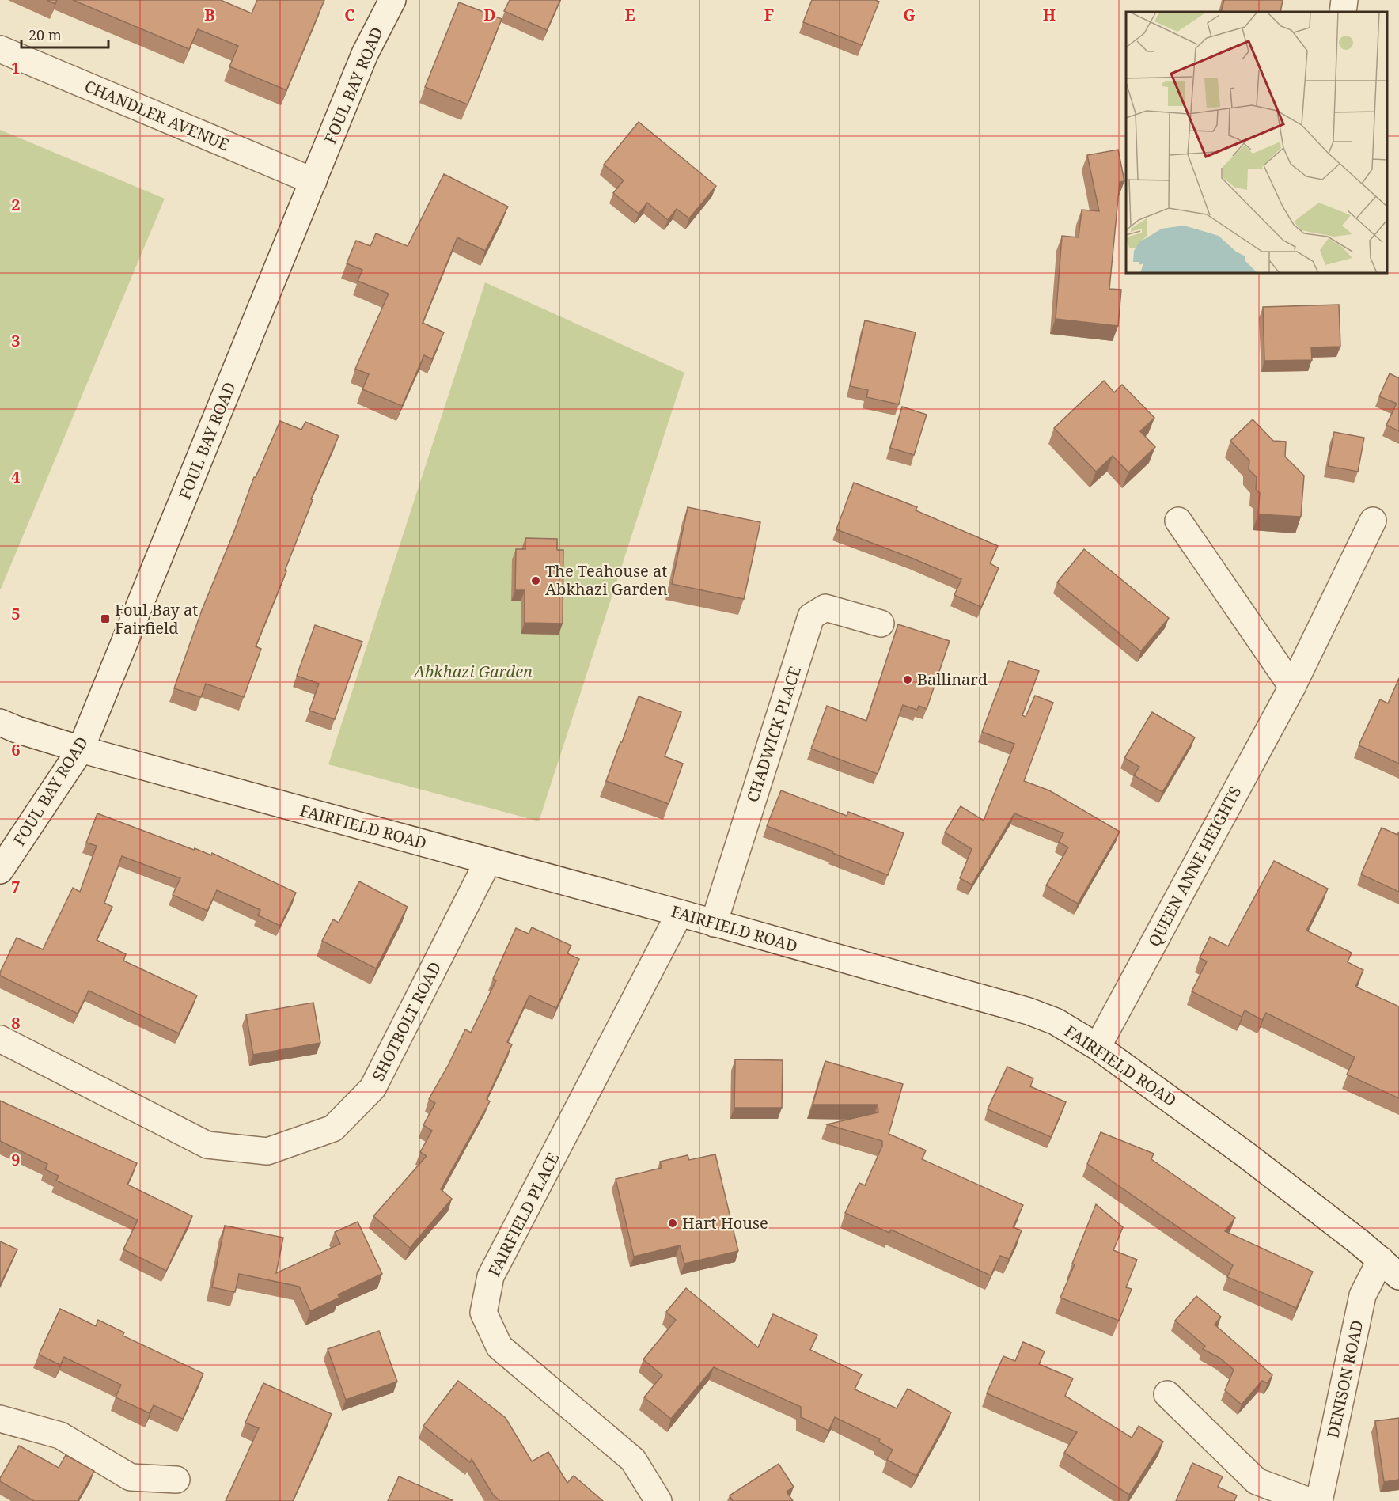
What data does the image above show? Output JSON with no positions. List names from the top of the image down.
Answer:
{
  "streets": {
    "street": [
      "FOUL BAY ROAD",
      "CHANDLER AVENUE",
      "CHADWICK PLACE",
      "FAIRFIELD ROAD",
      "QUEEN ANNE HEIGHTS",
      "SHOTBOLT ROAD",
      "FAIRFIELD PLACE",
      "DENISON ROAD"
    ]
  },
  "crossings": [
    ["FOUL BAY ROAD", "CHANDLER AVENUE"],
    ["FOUL BAY ROAD", "FAIRFIELD ROAD"],
    ["CHADWICK PLACE", "FAIRFIELD ROAD"],
    ["FAIRFIELD ROAD", "QUEEN ANNE HEIGHTS"],
    ["FAIRFIELD ROAD", "SHOTBOLT ROAD"],
    ["FAIRFIELD ROAD", "FAIRFIELD PLACE"],
    ["FAIRFIELD ROAD", "DENISON ROAD"]
  ],
  "parks": ["Abkhazi Garden"],
  "places": {
    "other": ["The Teahouse at Abkhazi Garden", "Ballinard", "Hart House"],
    "transit": ["Foul Bay at Fairfield"]
  },
  "scale_bar": "20 m",
  "grid": {
    "columns": [
      "B",
      "C",
      "D",
      "E",
      "F",
      "G",
      "H"
    ],
    "rows": [
      "1",
      "2",
      "3",
      "4",
      "5",
      "6",
      "7",
      "8",
      "9"
    ]
  }
}
